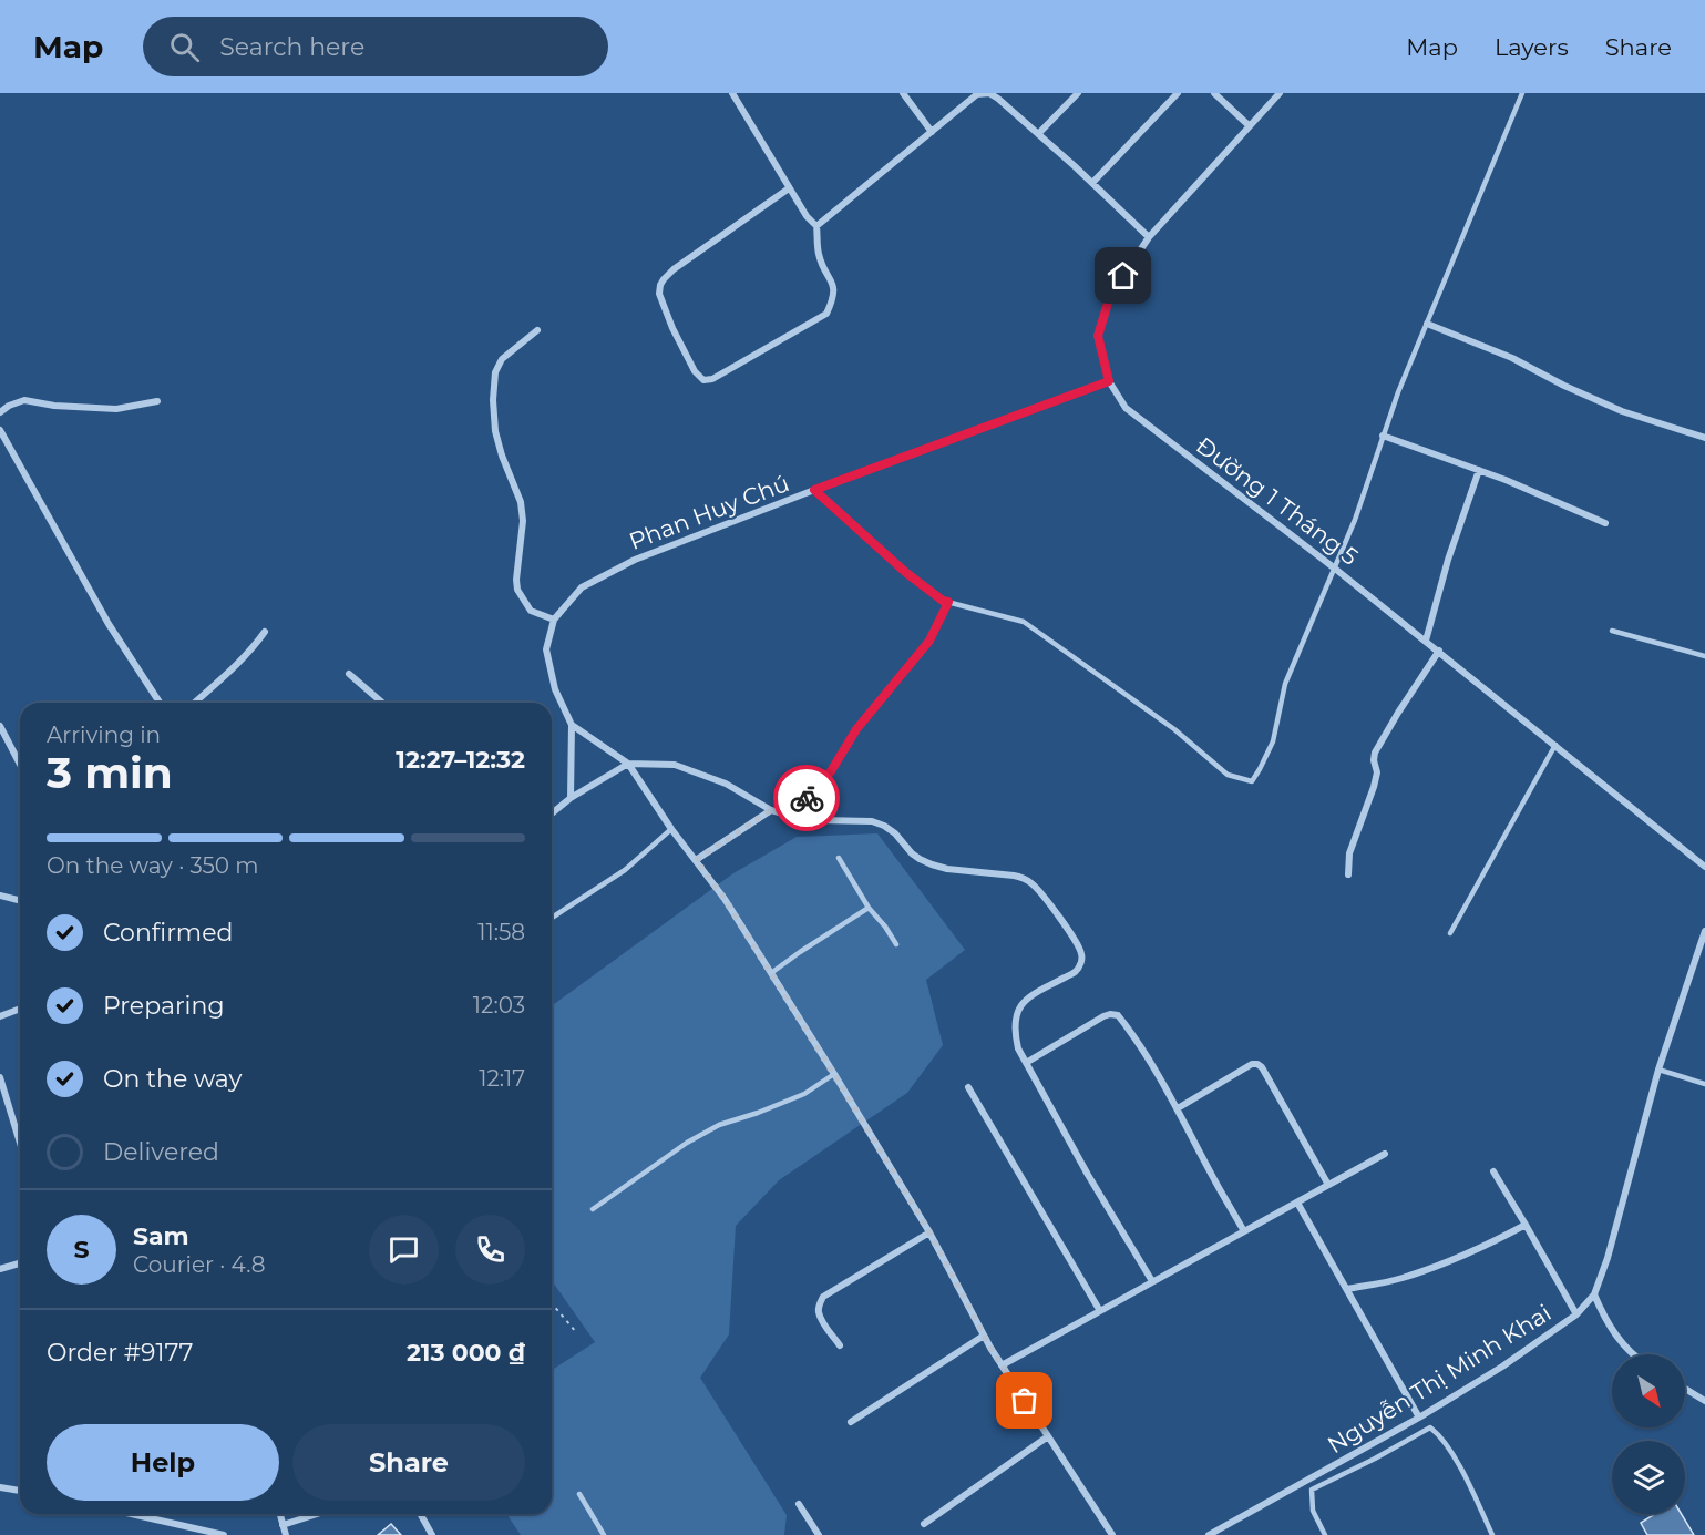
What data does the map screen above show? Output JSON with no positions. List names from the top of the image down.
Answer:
{
  "streets": {
    "street": ["Đường 1 Tháng 5", "Phan Huy Chú", "Nguyễn Thị Minh Khai"]
  },
  "crossings": [
    ["Đường 1 Tháng 5", "Phan Huy Chú"]
  ],
  "north": "bottom right",
  "page": {
    "header": "Map",
    "search": "Search here",
    "nav": ["Map", "Layers", "Share"],
    "heading": ["3 min", "Arriving in", "12:27–12:32"],
    "panel": [
      "Sam",
      "Courier · 4.8",
      "Order #9177",
      "213 000 ₫"
    ],
    "bar": "On the way · 350 m",
    "list": [
      ["Confirmed", "11:58"],
      ["Preparing", "12:03"],
      ["On the way", "12:17"],
      "Delivered"
    ],
    "round": "S",
    "buttons": ["Help", "Share"]
  }
}
